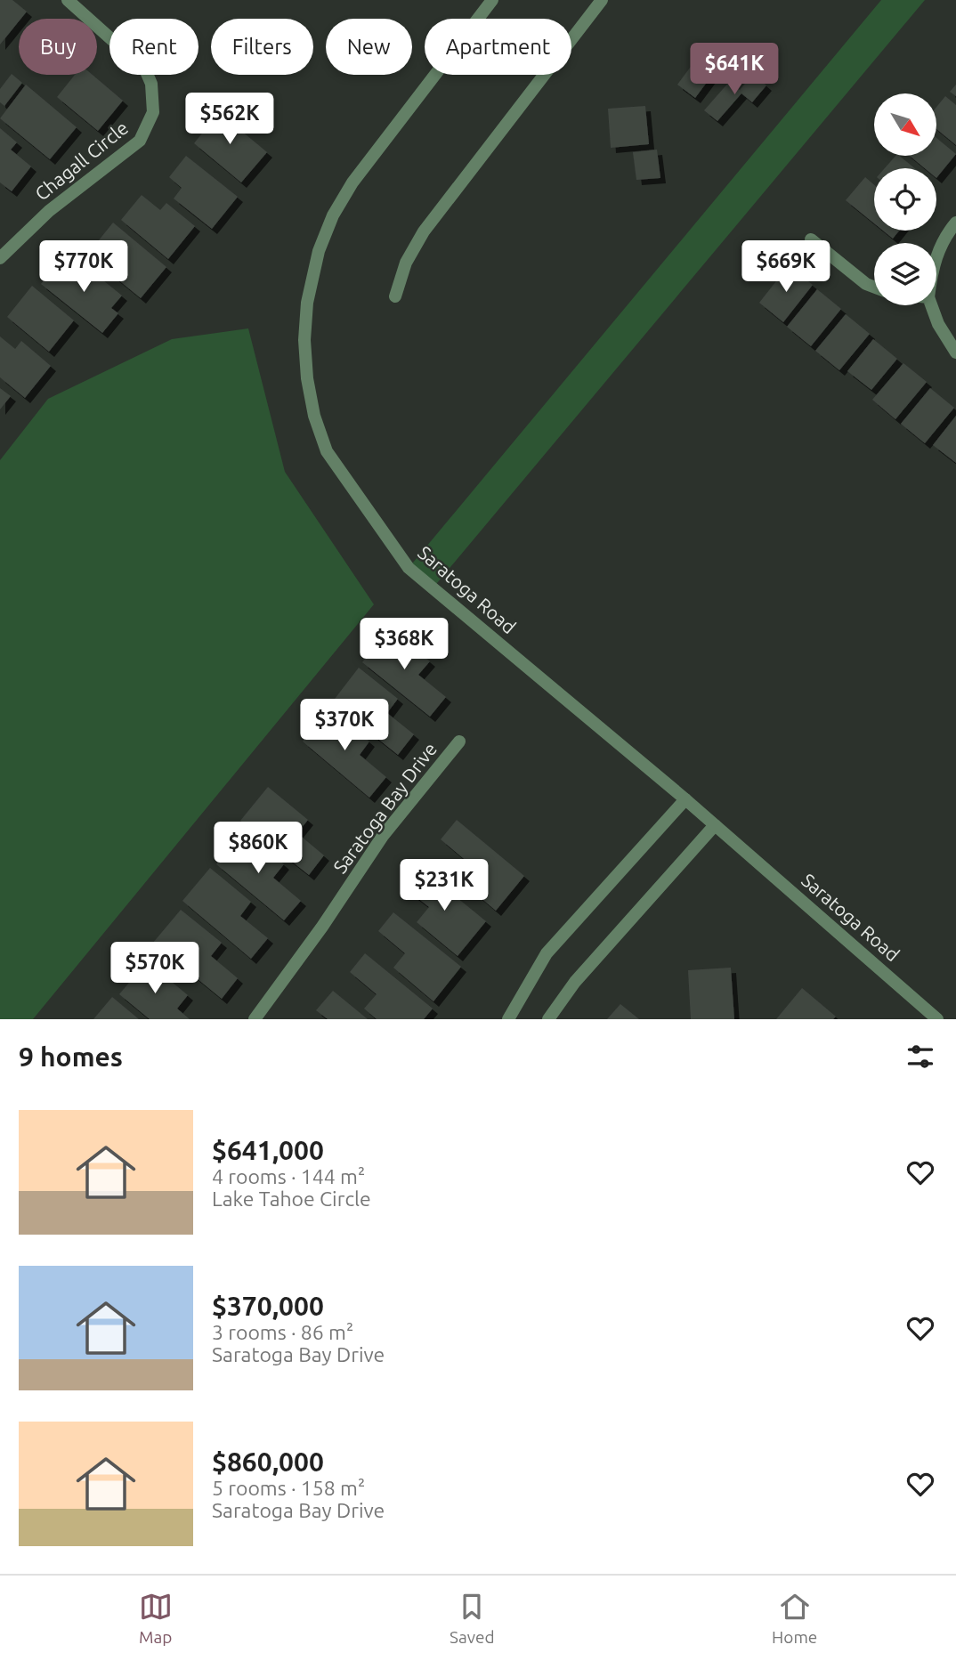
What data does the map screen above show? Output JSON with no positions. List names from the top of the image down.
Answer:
{
  "streets": {
    "street": ["Chagall Circle", "Saratoga Road", "Saratoga Bay Drive"]
  },
  "north": "bottom right",
  "page": {
    "chip": [
      "Buy",
      "Rent",
      "Filters",
      "New",
      "Apartment"
    ],
    "price": [
      "$641K",
      "$562K",
      "$770K",
      "$669K",
      "$368K",
      "$370K",
      "$860K",
      "$231K",
      "$570K"
    ],
    "heading": "9 homes",
    "list": [
      {
        "name": "$641,000",
        "note": "4 rooms · 144 m² · Lake Tahoe Circle"
      },
      {
        "name": "$370,000",
        "note": "3 rooms · 86 m² · Saratoga Bay Drive"
      },
      {
        "name": "$860,000",
        "note": "5 rooms · 158 m² · Saratoga Bay Drive"
      }
    ],
    "tabs": ["Map", "Saved", "Home"]
  }
}
